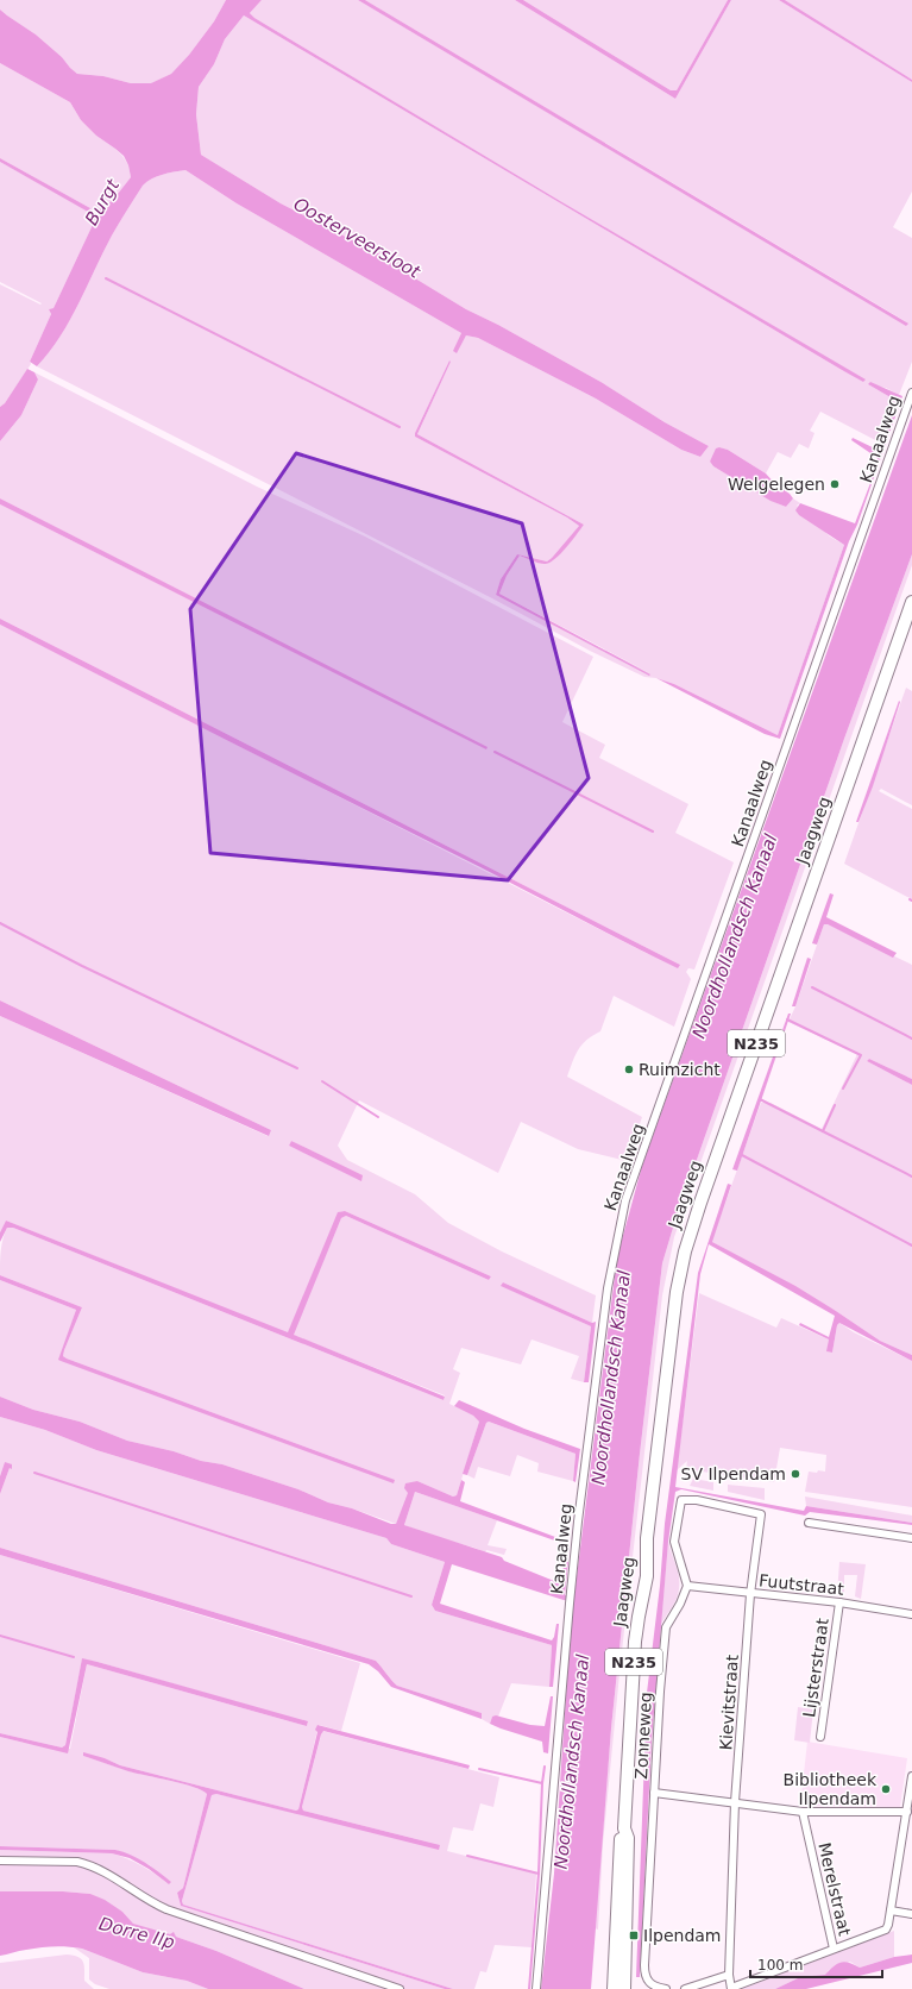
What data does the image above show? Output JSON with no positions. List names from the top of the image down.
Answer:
{
  "streets": {
    "main road": ["Jaagweg", "N235"],
    "street": [
      "Kanaalweg",
      "Fuutstraat",
      "Lijsterstraat",
      "Kievitstraat",
      "Zonneweg",
      "Merelstraat"
    ]
  },
  "crossings": [
    ["Fuutstraat", "Lijsterstraat"],
    ["Fuutstraat", "Kievitstraat"],
    ["Fuutstraat", "Zonneweg"],
    ["Kievitstraat", "Zonneweg"],
    ["Kievitstraat", "Merelstraat"]
  ],
  "water": [
    "Burgt",
    "Oosterveersloot",
    "Noordhollandsch Kanaal",
    "Dorre Ilp"
  ],
  "places": {
    "other": [
      "Welgelegen",
      "Ruimzicht",
      "SV Ilpendam",
      "Bibliotheek Ilpendam"
    ],
    "transit": ["Ilpendam"]
  },
  "scale_bar": "100 m"
}
